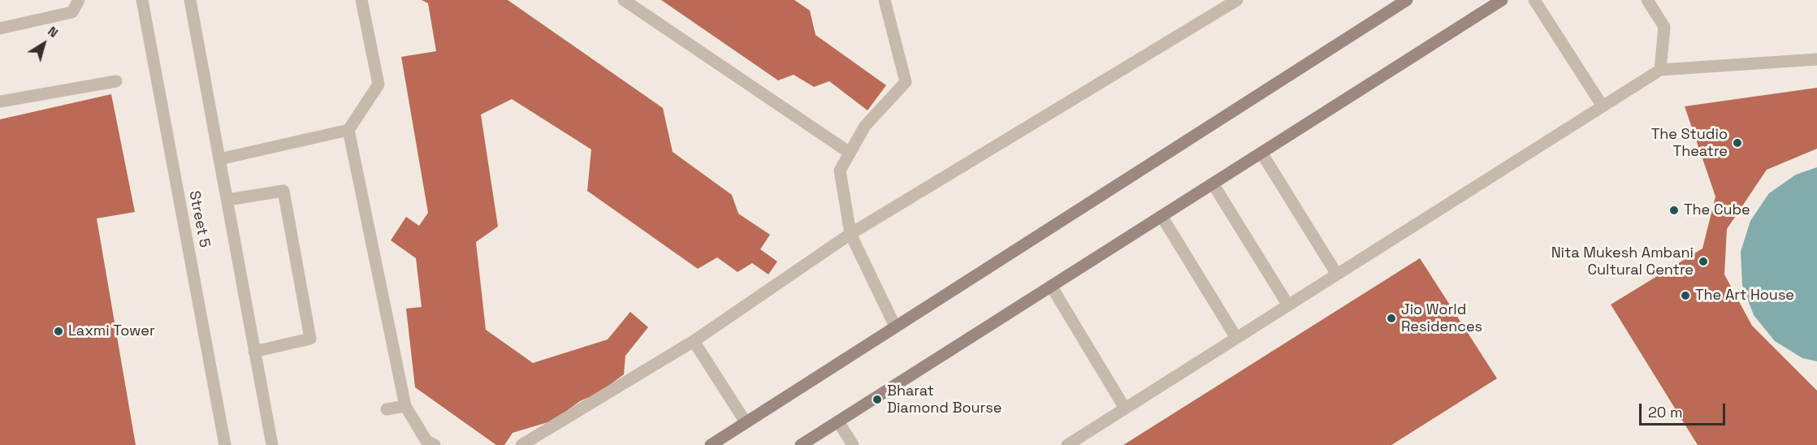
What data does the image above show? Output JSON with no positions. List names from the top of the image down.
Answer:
{
  "streets": {
    "street": ["Street 5"]
  },
  "places": [
    "The Studio Theatre",
    "The Cube",
    "Nita Mukesh Ambani Cultural Centre",
    "The Art House",
    "Jio World Residences",
    "Laxmi Tower",
    "Bharat Diamond Bourse"
  ],
  "scale_bar": "20 m",
  "north": "top right"
}
